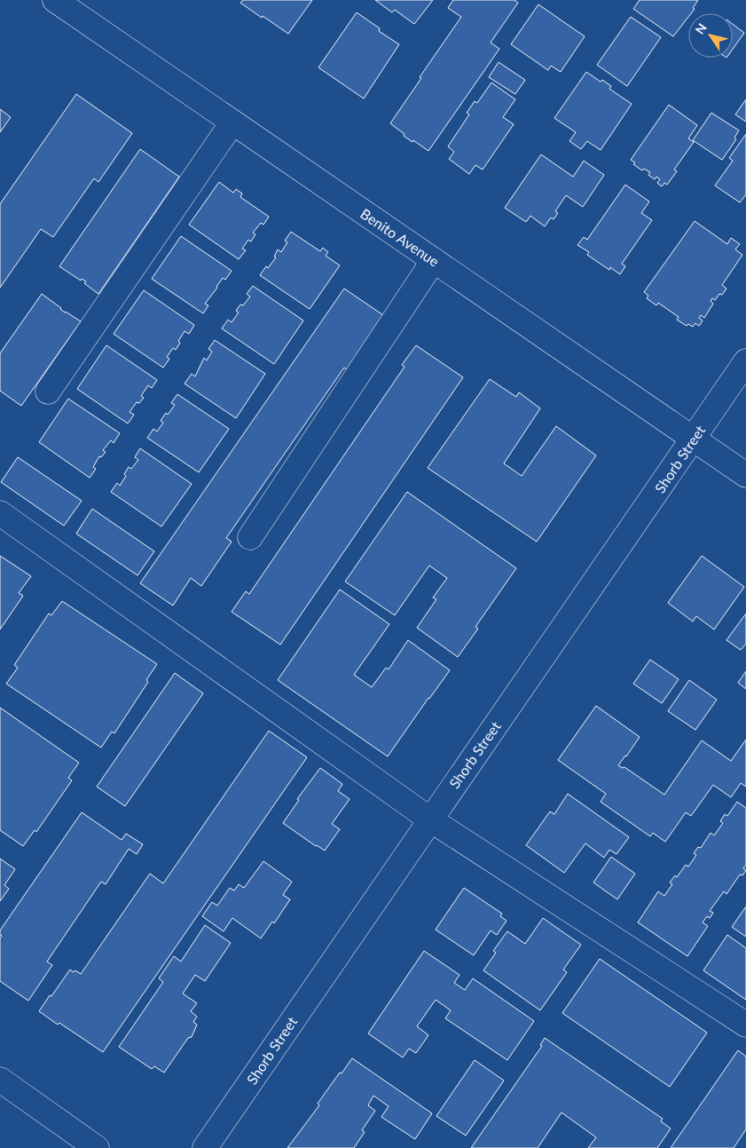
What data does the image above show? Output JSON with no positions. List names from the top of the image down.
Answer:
{
  "streets": {
    "street": ["Benito Avenue", "Shorb Street"]
  },
  "crossings": [
    ["Benito Avenue", "Shorb Street"]
  ],
  "north": "top left"
}
